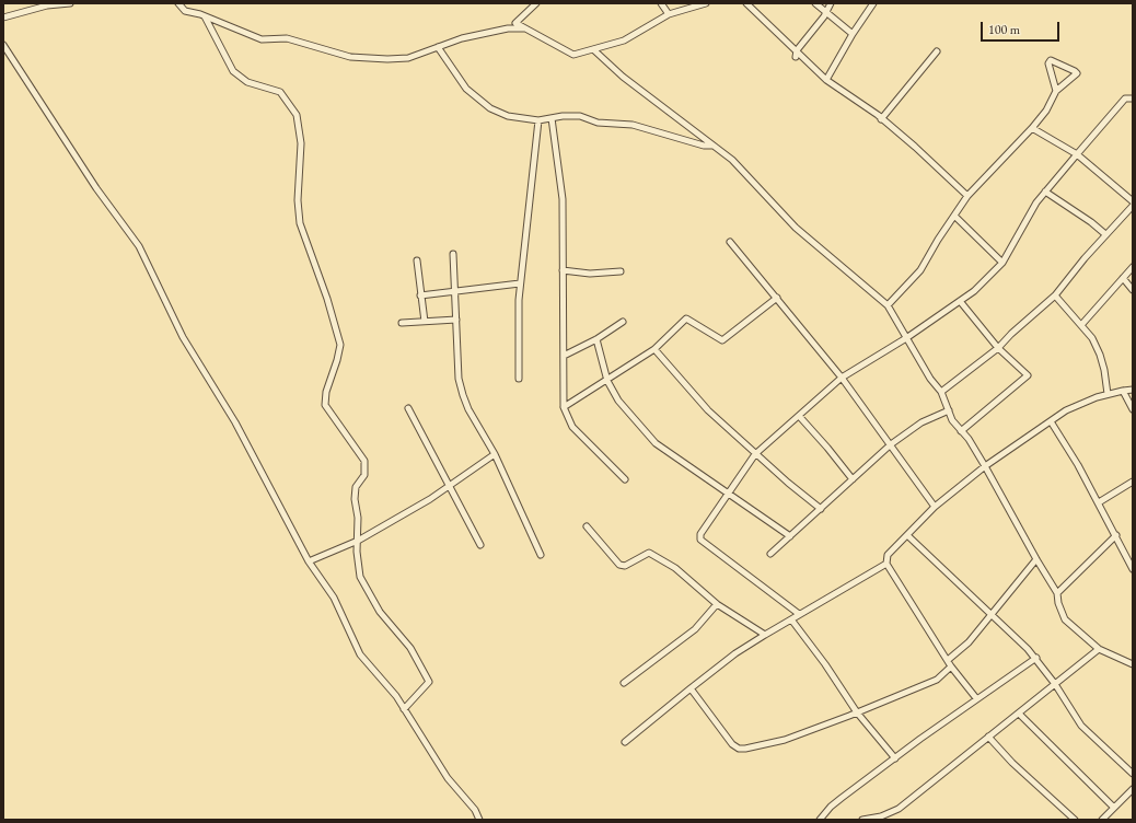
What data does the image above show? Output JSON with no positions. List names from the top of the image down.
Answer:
{
  "scale_bar": "100 m"
}
